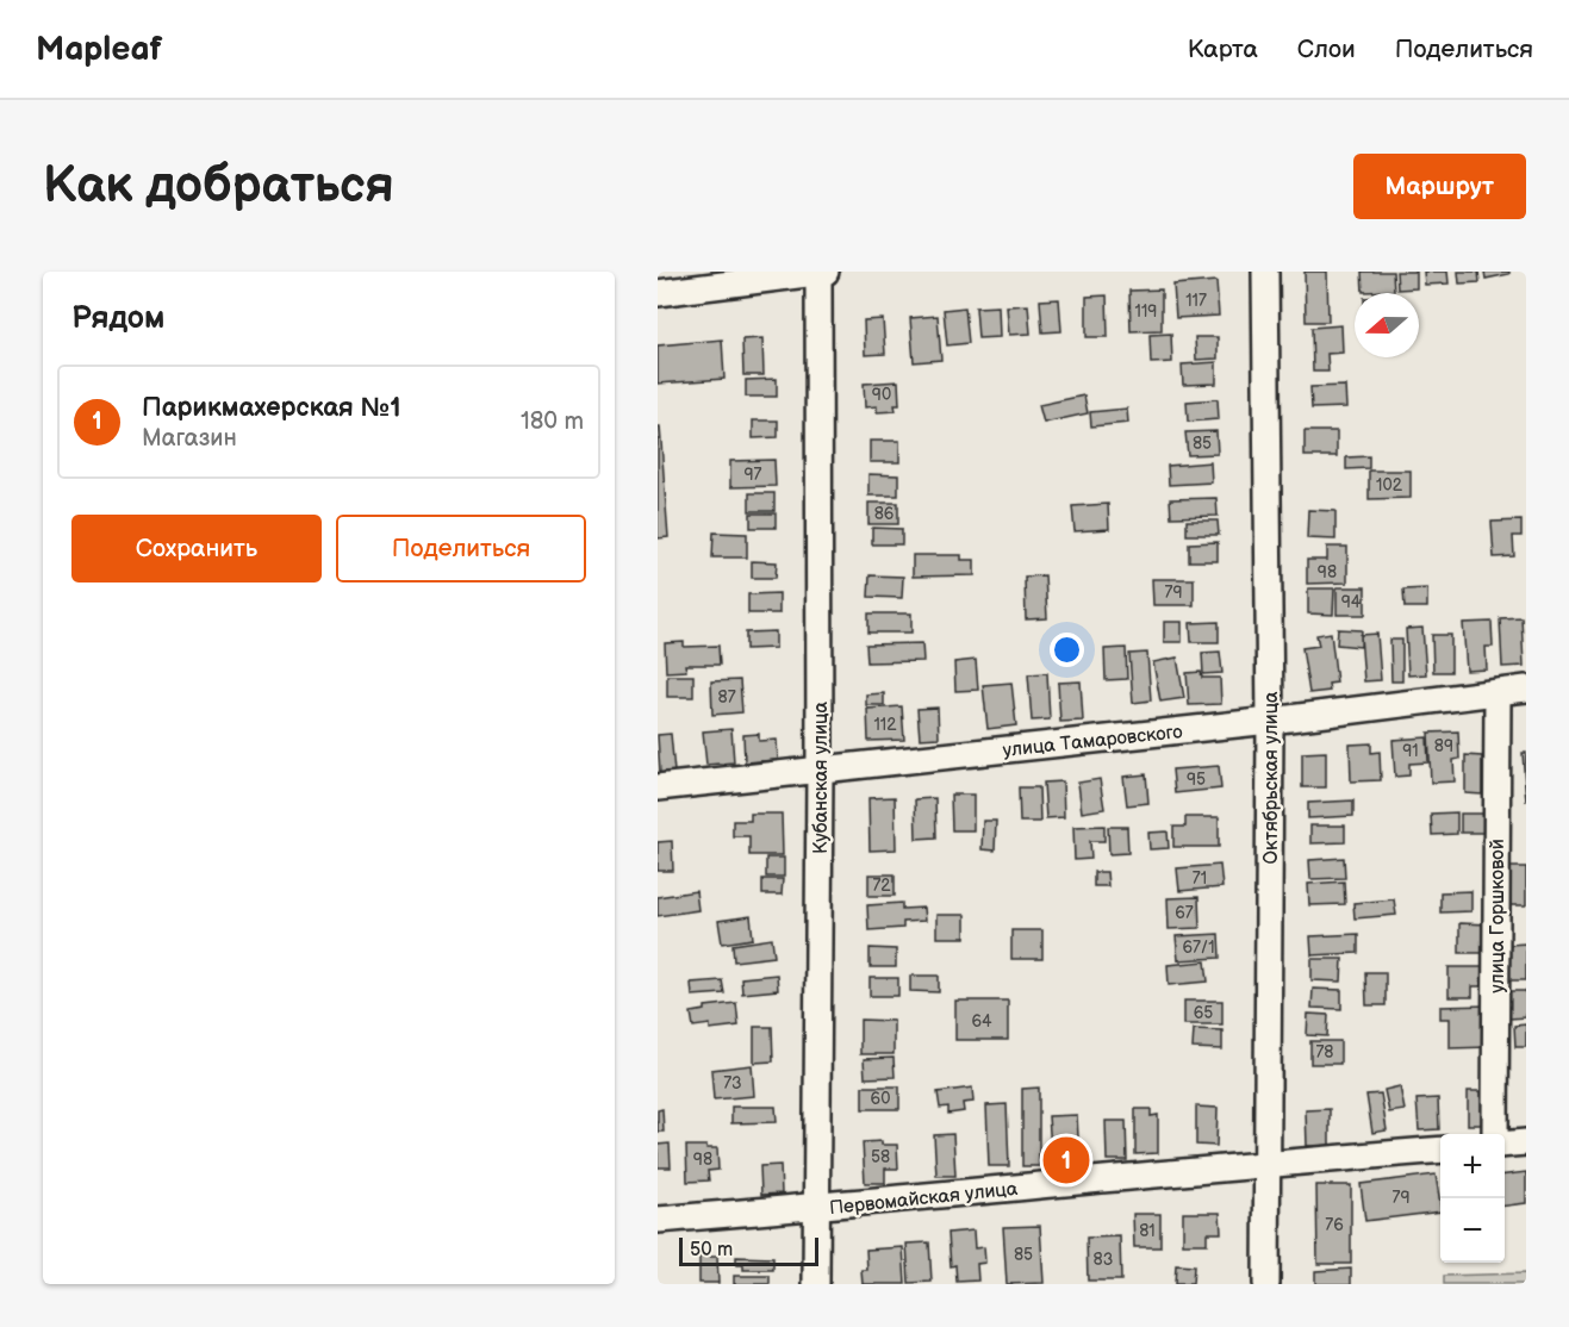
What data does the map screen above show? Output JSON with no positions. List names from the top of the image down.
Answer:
{
  "streets": {
    "street": [
      "улица Тамаровского",
      "Кубанская улица",
      "Октябрьская улица",
      "улица Горшковой",
      "Первомайская улица"
    ]
  },
  "crossings": [
    ["улица Тамаровского", "Кубанская улица"],
    ["улица Тамаровского", "Октябрьская улица"],
    ["улица Тамаровского", "улица Горшковой"],
    ["Кубанская улица", "Первомайская улица"],
    ["Октябрьская улица", "Первомайская улица"]
  ],
  "house_numbers": [
    "117",
    "119",
    "90",
    "85",
    "97",
    "102",
    "86",
    "98",
    "79",
    "94",
    "87",
    "112",
    "89",
    "91",
    "95",
    "71",
    "72",
    "67",
    "67/1",
    "65",
    "64",
    "78",
    "73",
    "60",
    "58",
    "98",
    "79",
    "76",
    "81",
    "85",
    "83"
  ],
  "scale_bar": "50 m",
  "north": "left",
  "page": {
    "header": "Mapleaf",
    "nav": ["Карта", "Слои", "Поделиться"],
    "buttons": [
      "Маршрут",
      ["Сохранить", "Поделиться"]
    ],
    "title": "Как добраться",
    "heading": "Рядом",
    "list": [
      {
        "mark": "1",
        "name": "Парикмахерская №1",
        "note": "Магазин",
        "value": "180 m"
      }
    ],
    "map_buttons": ["+", "−"],
    "pins": "1",
    "scale": "50 m"
  }
}
